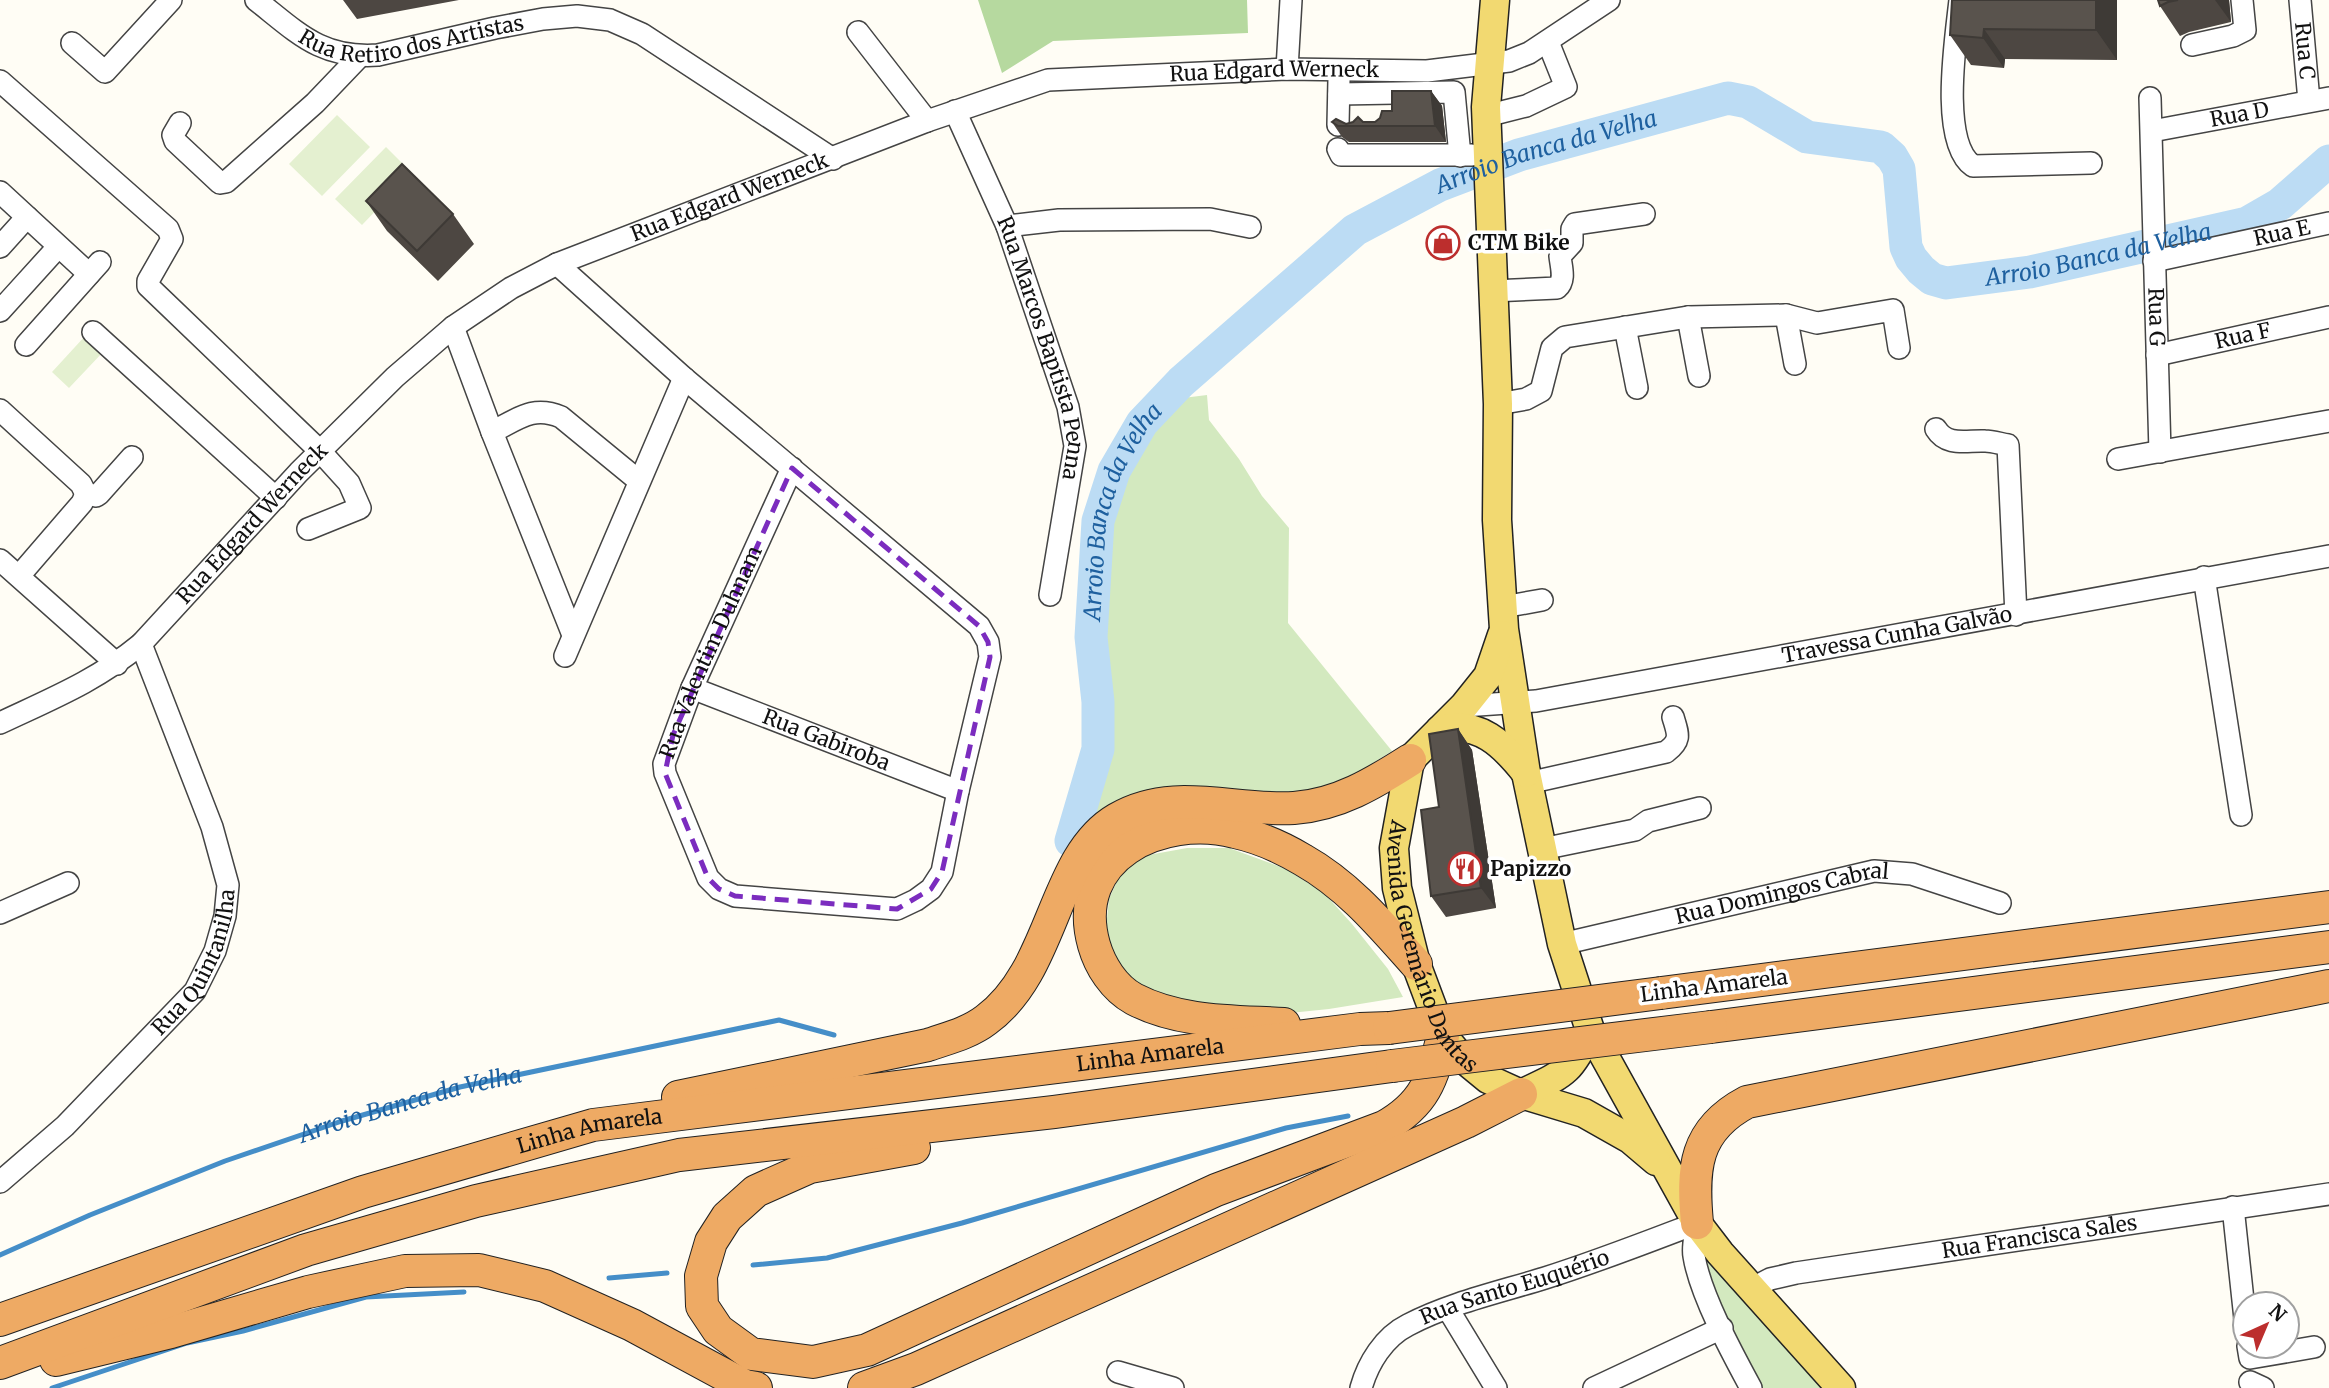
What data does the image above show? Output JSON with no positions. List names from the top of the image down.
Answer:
{
  "streets": {
    "highway": ["Linha Amarela"],
    "main road": ["Avenida Geremário Dantas"],
    "street": [
      "Rua Retiro dos Artistas",
      "Rua C",
      "Rua Edgard Werneck",
      "Rua D",
      "Rua E",
      "Rua G",
      "Rua F",
      "Rua Marcos Baptista Penna",
      "Travessa Cunha Galvão",
      "Rua Valentim Duhnam",
      "Rua Gabiroba",
      "Rua Domingos Cabral",
      "Rua Quintanilha",
      "Rua Francisca Sales",
      "Rua Santo Euquério"
    ]
  },
  "crossings": [
    ["Rua Retiro dos Artistas", "Rua Edgard Werneck"],
    ["Rua C", "Rua D"],
    ["Rua Edgard Werneck", "Rua Marcos Baptista Penna"],
    ["Rua Edgard Werneck", "Rua Valentim Duhnam"],
    ["Rua Edgard Werneck", "Avenida Geremário Dantas"],
    ["Rua Edgard Werneck", "Rua Quintanilha"],
    ["Rua D", "Rua G"],
    ["Rua E", "Rua G"],
    ["Rua G", "Rua F"],
    ["Travessa Cunha Galvão", "Avenida Geremário Dantas"],
    ["Rua Valentim Duhnam", "Rua Gabiroba"],
    ["Rua Domingos Cabral", "Avenida Geremário Dantas"],
    ["Avenida Geremário Dantas", "Rua Francisca Sales"],
    ["Avenida Geremário Dantas", "Rua Santo Euquério"]
  ],
  "water": ["Arroio Banca da Velha"],
  "places": {
    "shop": ["CTM Bike"],
    "restaurant": ["Papizzo"]
  },
  "north": "top right"
}
